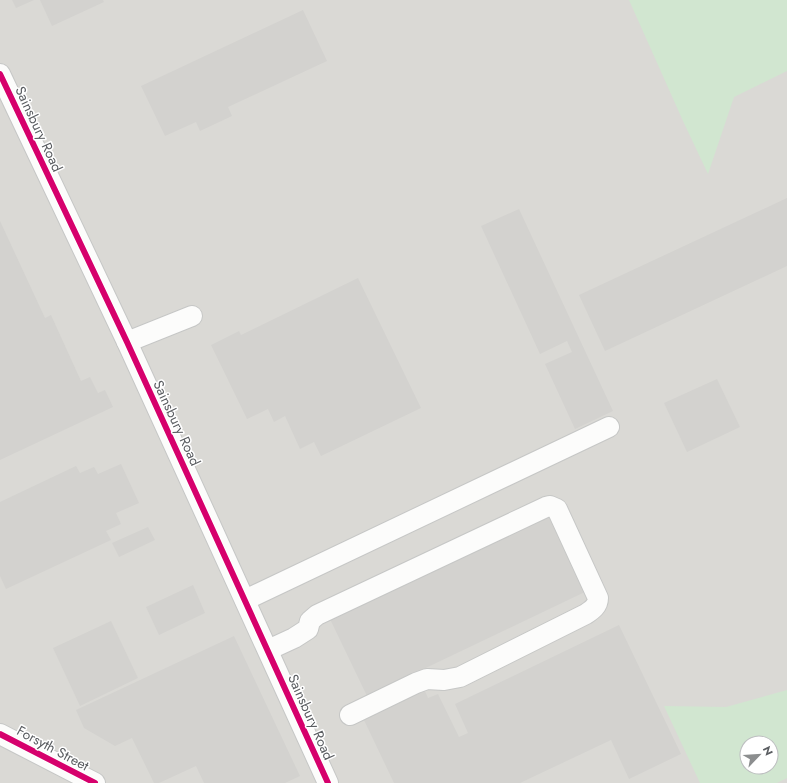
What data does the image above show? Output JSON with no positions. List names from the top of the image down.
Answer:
{
  "streets": {
    "street": ["Sainsbury Road", "Forsyth Street"]
  },
  "north": "top right"
}
